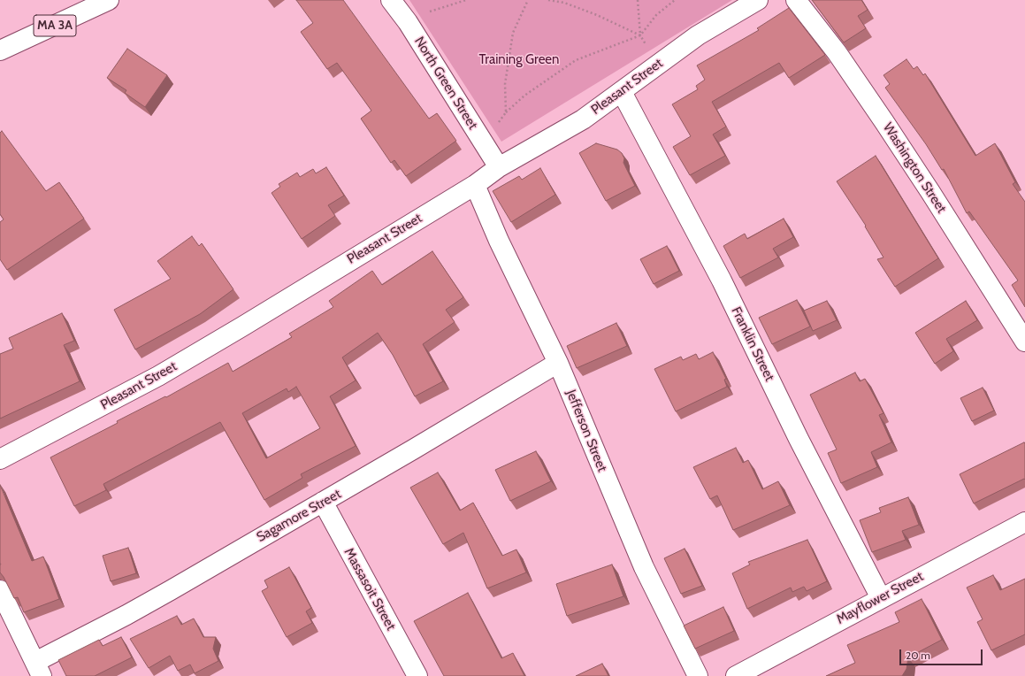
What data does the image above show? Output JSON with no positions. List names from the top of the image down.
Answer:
{
  "streets": {
    "street": [
      "MA 3A",
      "North Green Street",
      "Pleasant Street",
      "Washington Street",
      "Franklin Street",
      "Jefferson Street",
      "Sagamore Street",
      "Massasoit Street",
      "Mayflower Street"
    ]
  },
  "crossings": [
    ["North Green Street", "Pleasant Street"],
    ["Pleasant Street", "Franklin Street"],
    ["Pleasant Street", "Jefferson Street"],
    ["Franklin Street", "Mayflower Street"],
    ["Jefferson Street", "Sagamore Street"],
    ["Sagamore Street", "Massasoit Street"]
  ],
  "parks": ["Training Green"],
  "scale_bar": "20 m"
}
